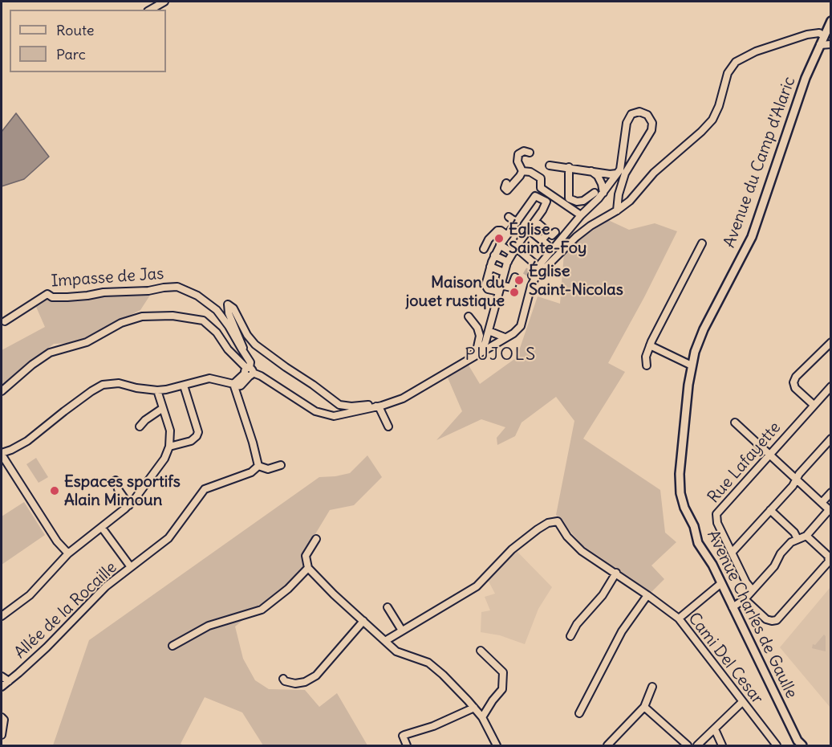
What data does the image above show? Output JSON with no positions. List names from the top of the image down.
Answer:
{
  "streets": {
    "main road": ["Avenue du Camp d'Alaric", "Avenue Charles de Gaulle"],
    "street": [
      "Impasse de Jas",
      "Rue Lafayette",
      "Allée de la Rocaille",
      "Cami Del Cesar"
    ]
  },
  "crossings": [
    ["Avenue du Camp d'Alaric", "Avenue Charles de Gaulle"]
  ],
  "districts": ["PUJOLS"],
  "places": [
    "Église Sainte-Foy",
    "Église Saint-Nicolas",
    "Maison du jouet rustique",
    "Espaces sportifs Alain Mimoun"
  ],
  "legend": ["Route", "Parc"]
}
